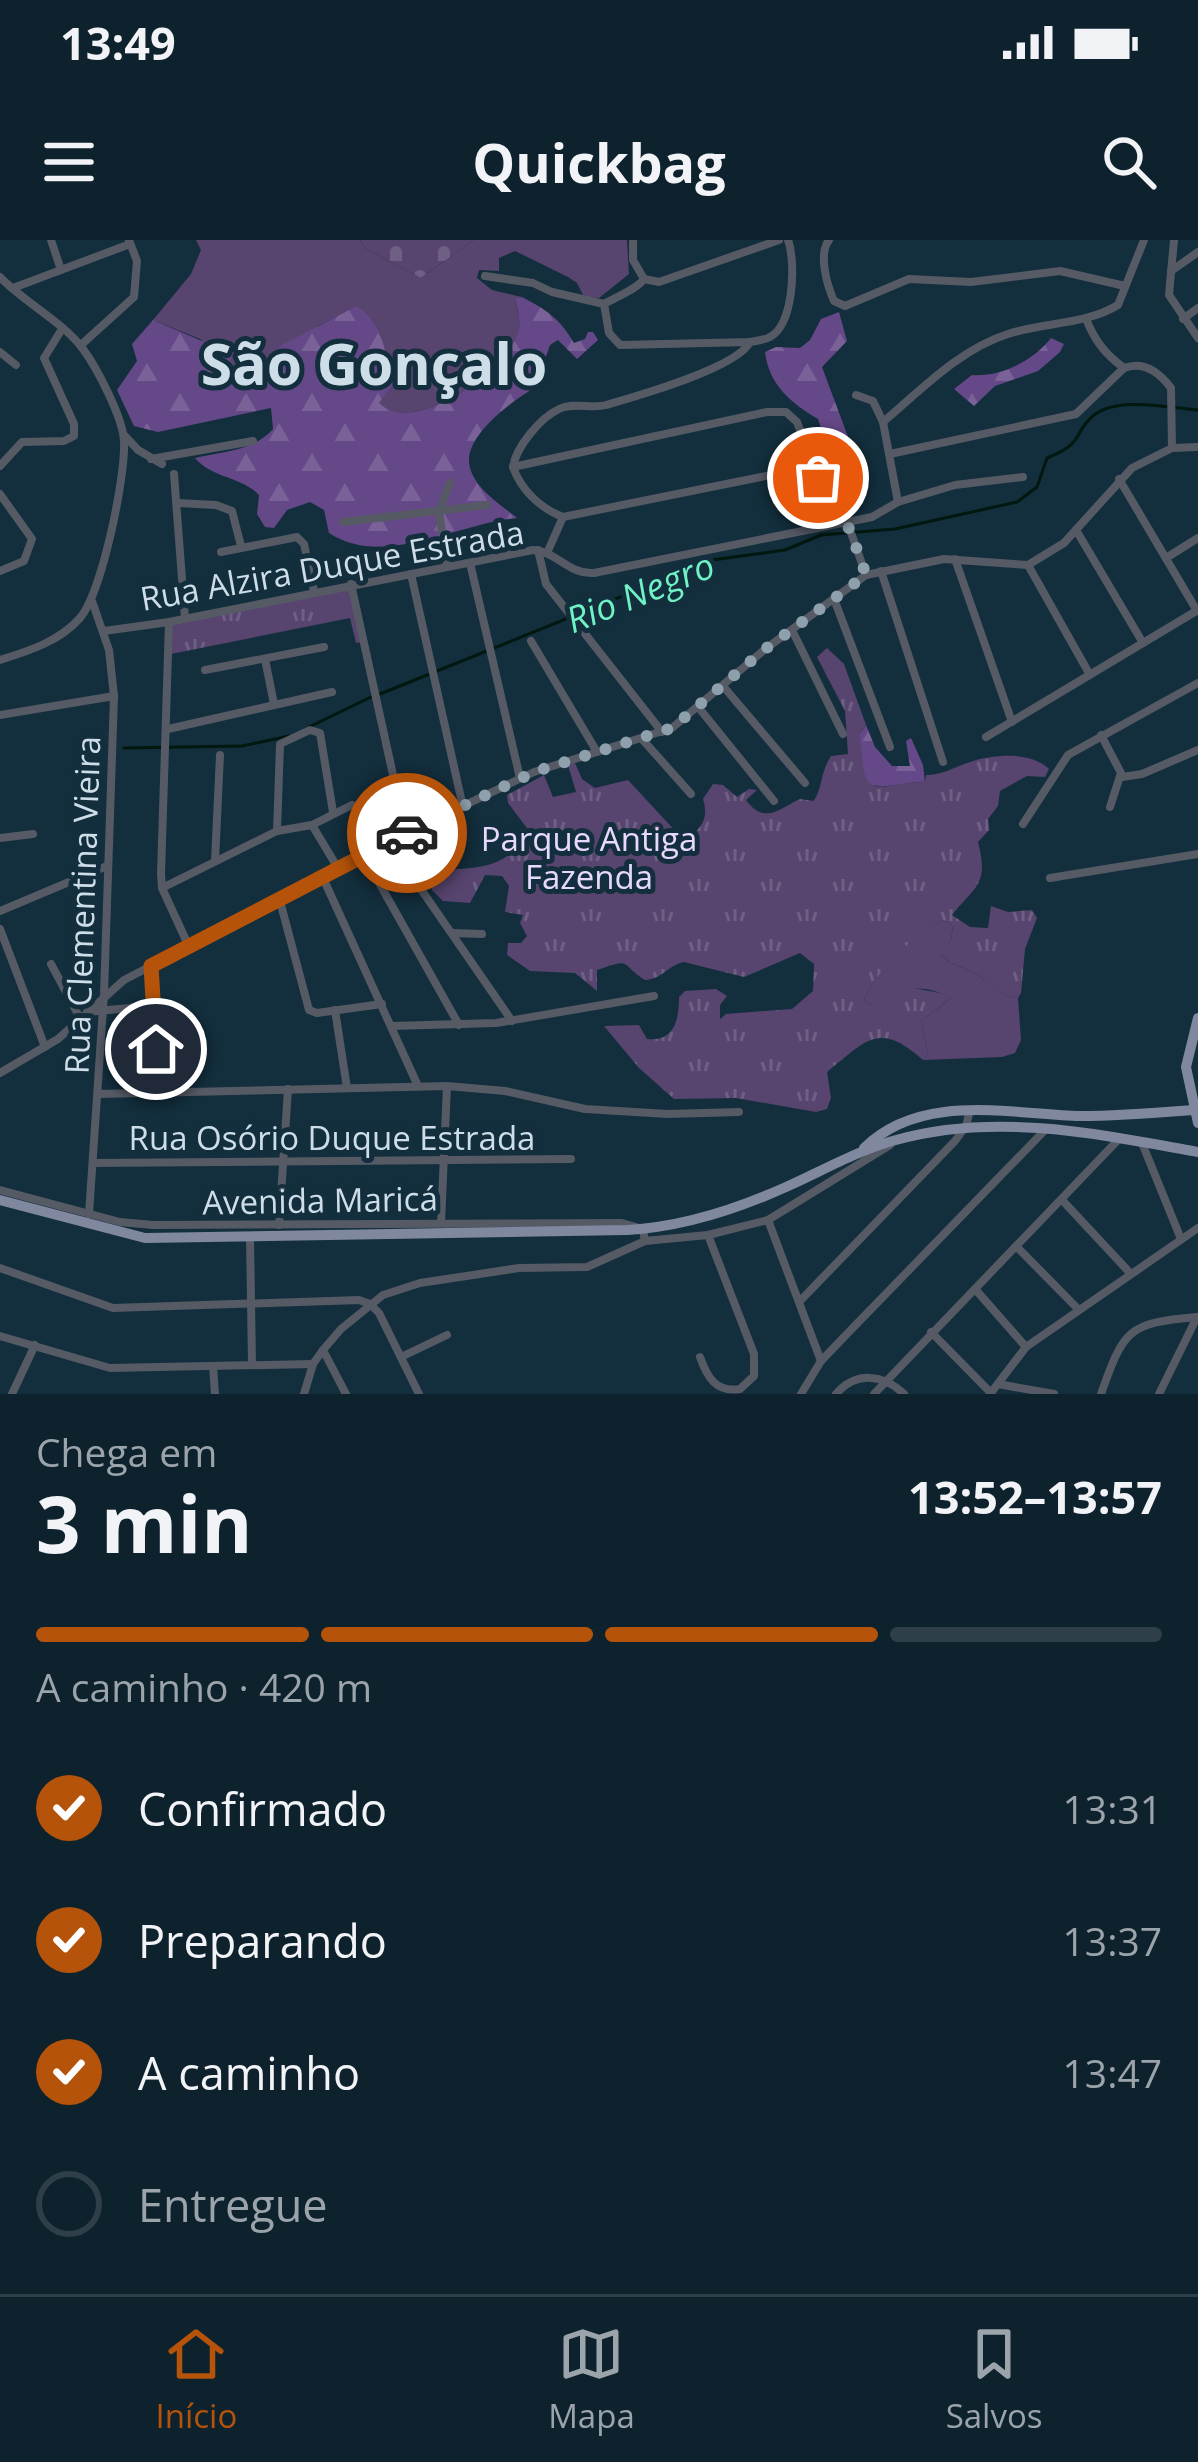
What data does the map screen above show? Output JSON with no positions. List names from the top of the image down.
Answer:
{
  "streets": {
    "street": [
      "Rua Alzira Duque Estrada",
      "Rua Clementina Vieira",
      "Rua Osório Duque Estrada",
      "Avenida Maricá"
    ]
  },
  "crossings": [
    ["Rua Alzira Duque Estrada", "Rua Clementina Vieira"],
    ["Rua Clementina Vieira", "Rua Osório Duque Estrada"],
    ["Rua Clementina Vieira", "Avenida Maricá"]
  ],
  "districts": ["São Gonçalo"],
  "water": ["Rio Negro"],
  "parks": ["Parque Antiga Fazenda"],
  "page": {
    "status": "13:49",
    "header": "Quickbag",
    "heading": ["3 min", "Chega em", "13:52–13:57"],
    "bar": "A caminho · 420 m",
    "list": [
      ["Confirmado", "13:31"],
      ["Preparando", "13:37"],
      ["A caminho", "13:47"],
      "Entregue"
    ],
    "tabs": ["Início", "Mapa", "Salvos"]
  }
}
